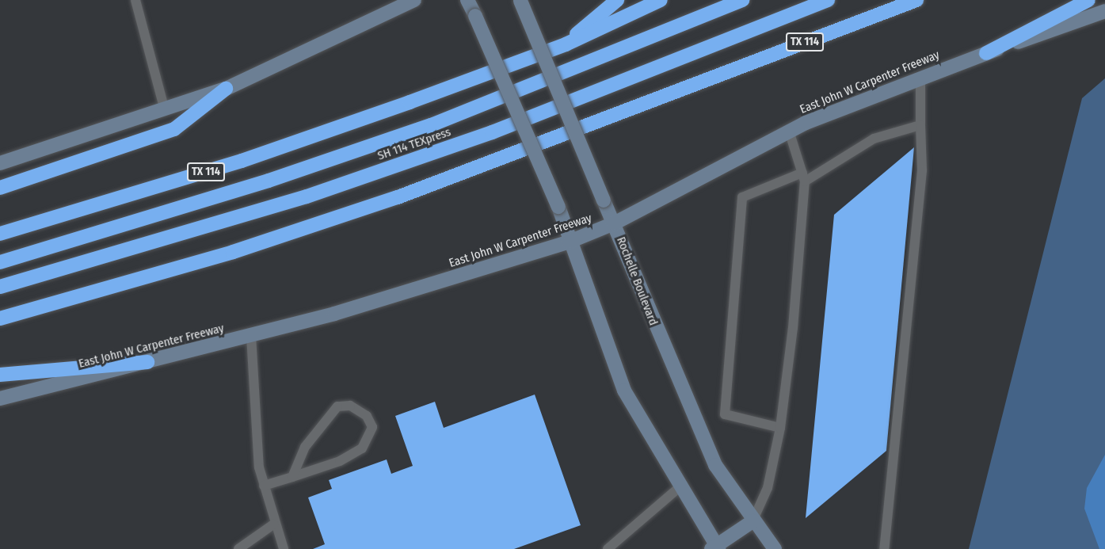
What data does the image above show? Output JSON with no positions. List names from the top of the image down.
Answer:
{
  "streets": {
    "highway": ["TX 114", "SH 114 TEXpress"],
    "main road": ["East John W Carpenter Freeway", "Rochelle Boulevard"]
  },
  "crossings": [
    ["East John W Carpenter Freeway", "Rochelle Boulevard"]
  ]
}
